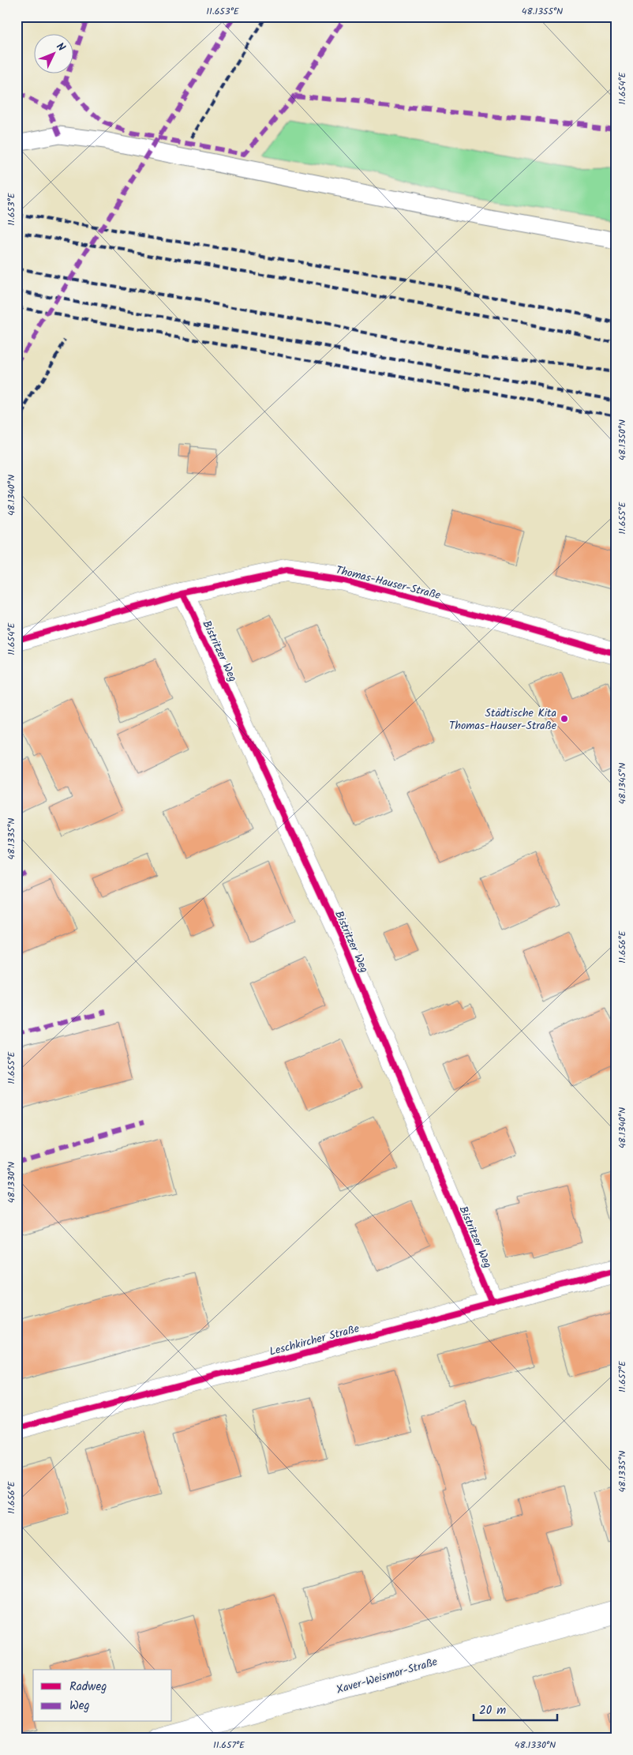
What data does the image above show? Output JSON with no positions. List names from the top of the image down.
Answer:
{
  "streets": {
    "street": [
      "Thomas-Hauser-Straße",
      "Bistritzer Weg",
      "Leschkircher Straße",
      "Xaver-Weismor-Straße"
    ]
  },
  "crossings": [
    ["Thomas-Hauser-Straße", "Bistritzer Weg"],
    ["Bistritzer Weg", "Leschkircher Straße"]
  ],
  "places": ["Städtische Kita Thomas-Hauser-Straße"],
  "legend": ["Radweg", "Weg"],
  "scale_bar": "20 m",
  "north": "top right",
  "coordinates": [
    "11.653°E",
    "48.1355°N",
    "11.654°E",
    "48.1350°N",
    "48.1340°N",
    "11.655°E",
    "48.1345°N",
    "48.1335°N",
    "11.656°E",
    "48.1330°N",
    "11.657°E"
  ]
}
